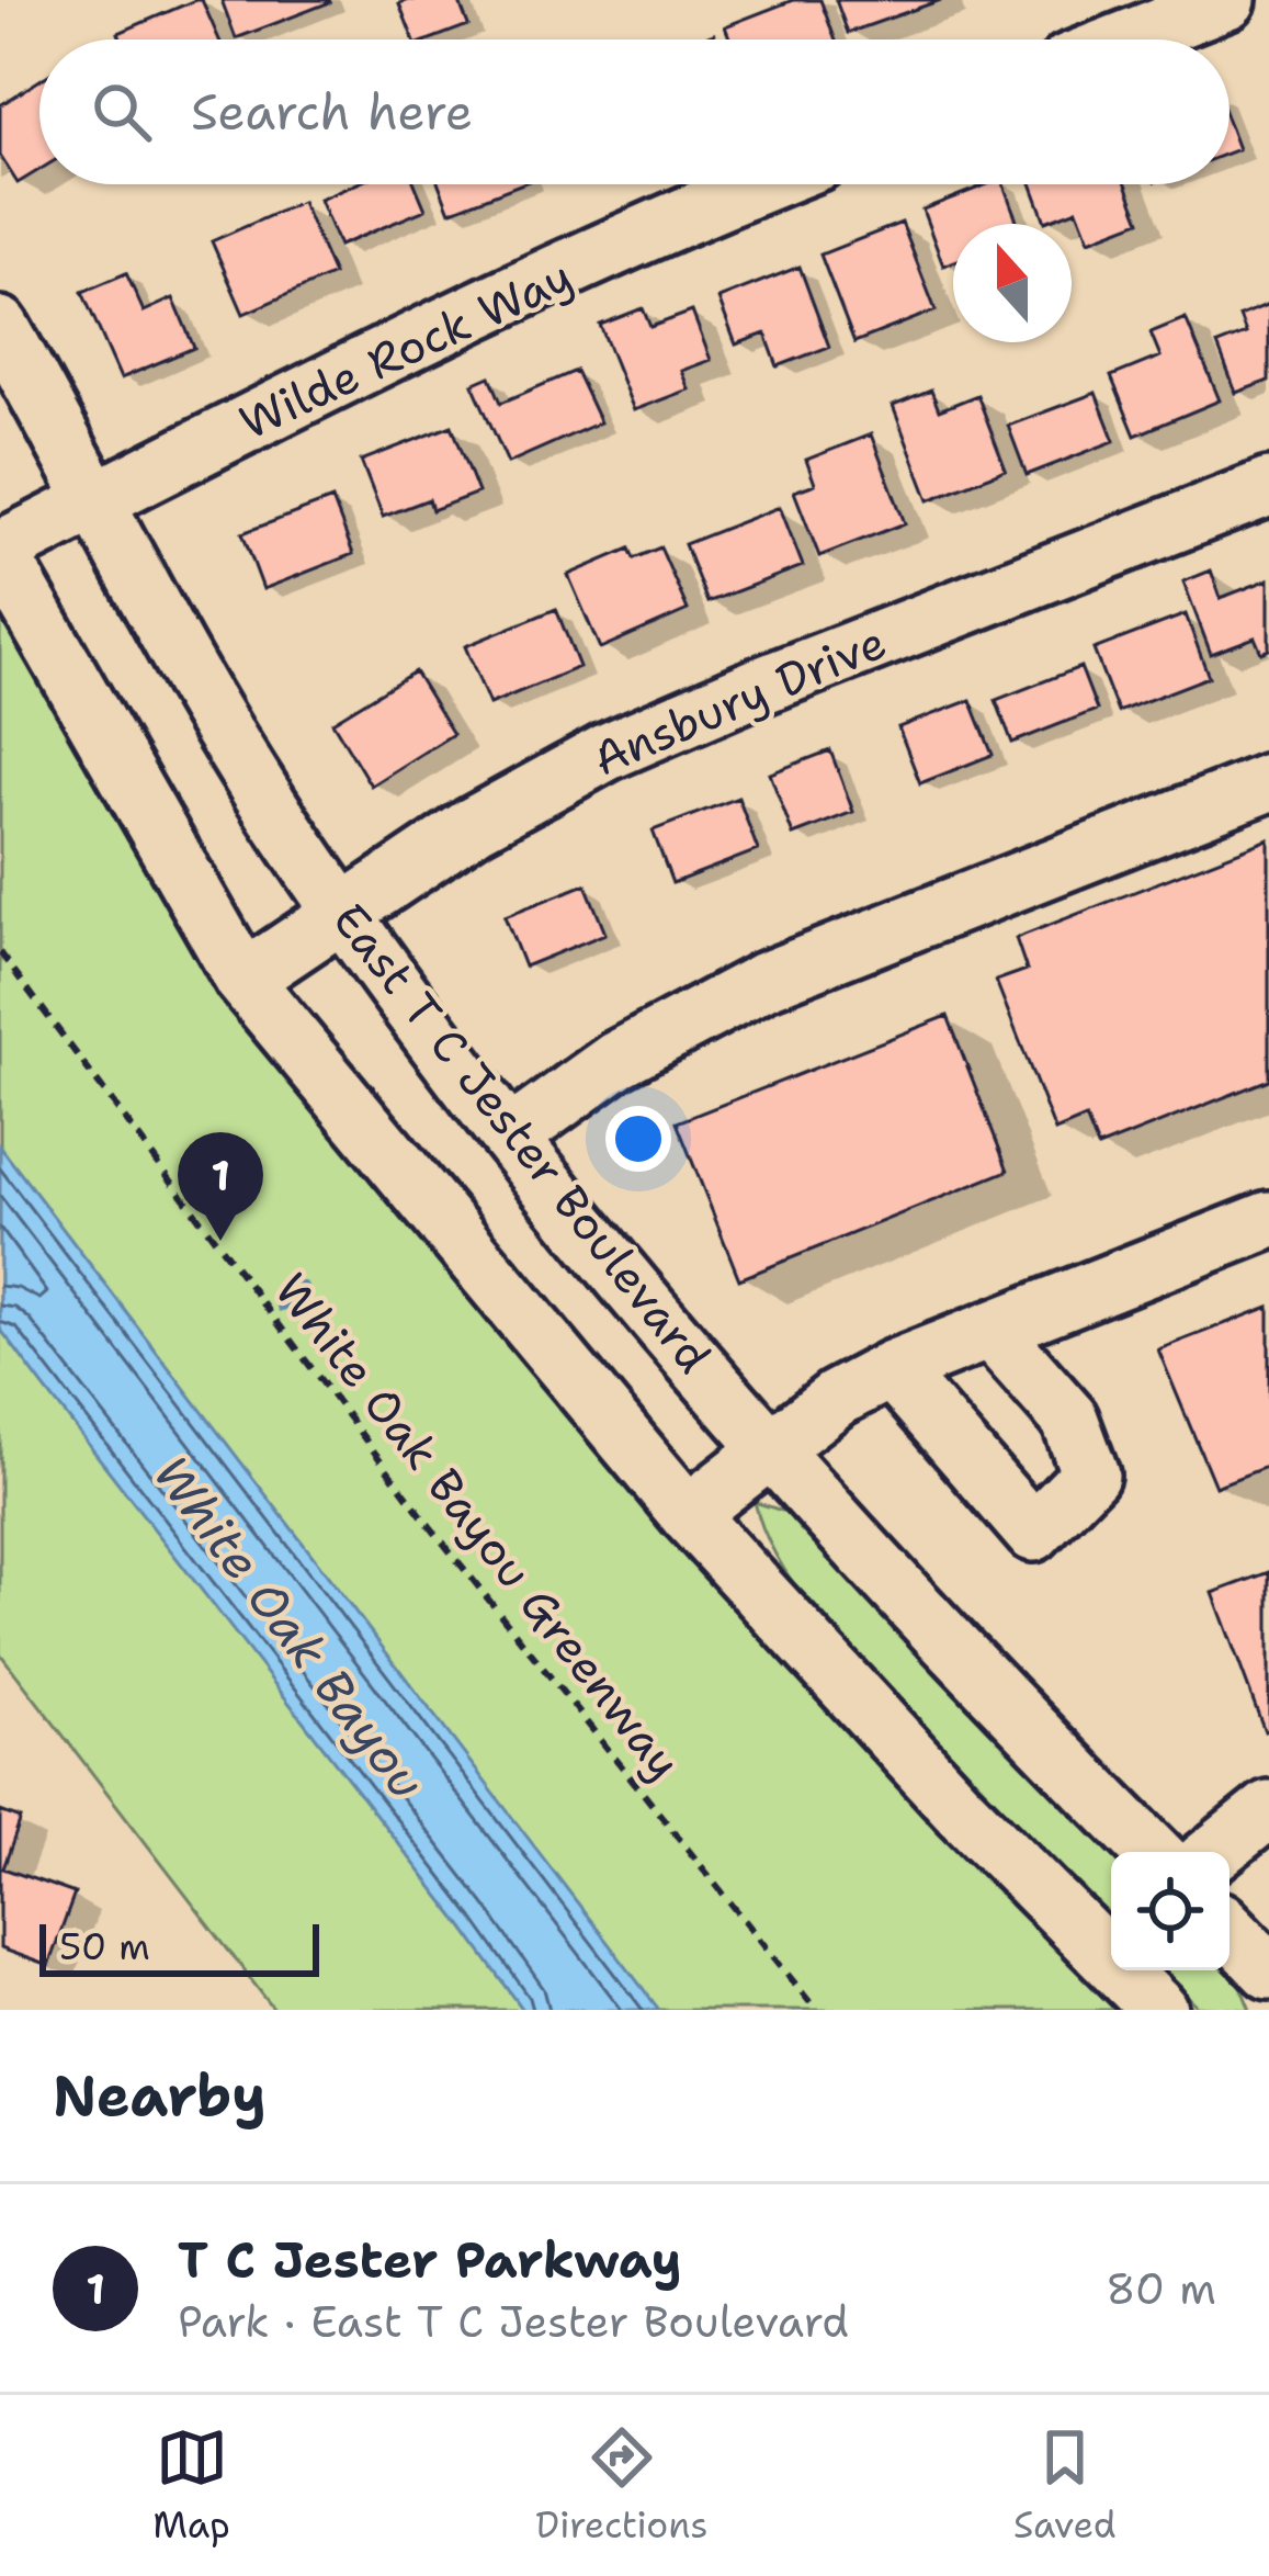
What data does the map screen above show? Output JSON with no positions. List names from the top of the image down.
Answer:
{
  "streets": {
    "street": ["Wilde Rock Way", "Ansbury Drive", "East T C Jester Boulevard"],
    "path": ["White Oak Bayou Greenway"]
  },
  "crossings": [
    ["Wilde Rock Way", "East T C Jester Boulevard"],
    ["Ansbury Drive", "East T C Jester Boulevard"]
  ],
  "water": ["White Oak Bayou"],
  "scale_bar": "50 m",
  "north": "top",
  "page": {
    "search": "Search here",
    "pins": "1",
    "scale": "50 m",
    "heading": "Nearby",
    "list": [
      {
        "mark": "1",
        "name": "T C Jester Parkway",
        "note": "Park · East T C Jester Boulevard",
        "value": "80 m"
      }
    ],
    "nav": ["Map", "Directions", "Saved"]
  }
}
